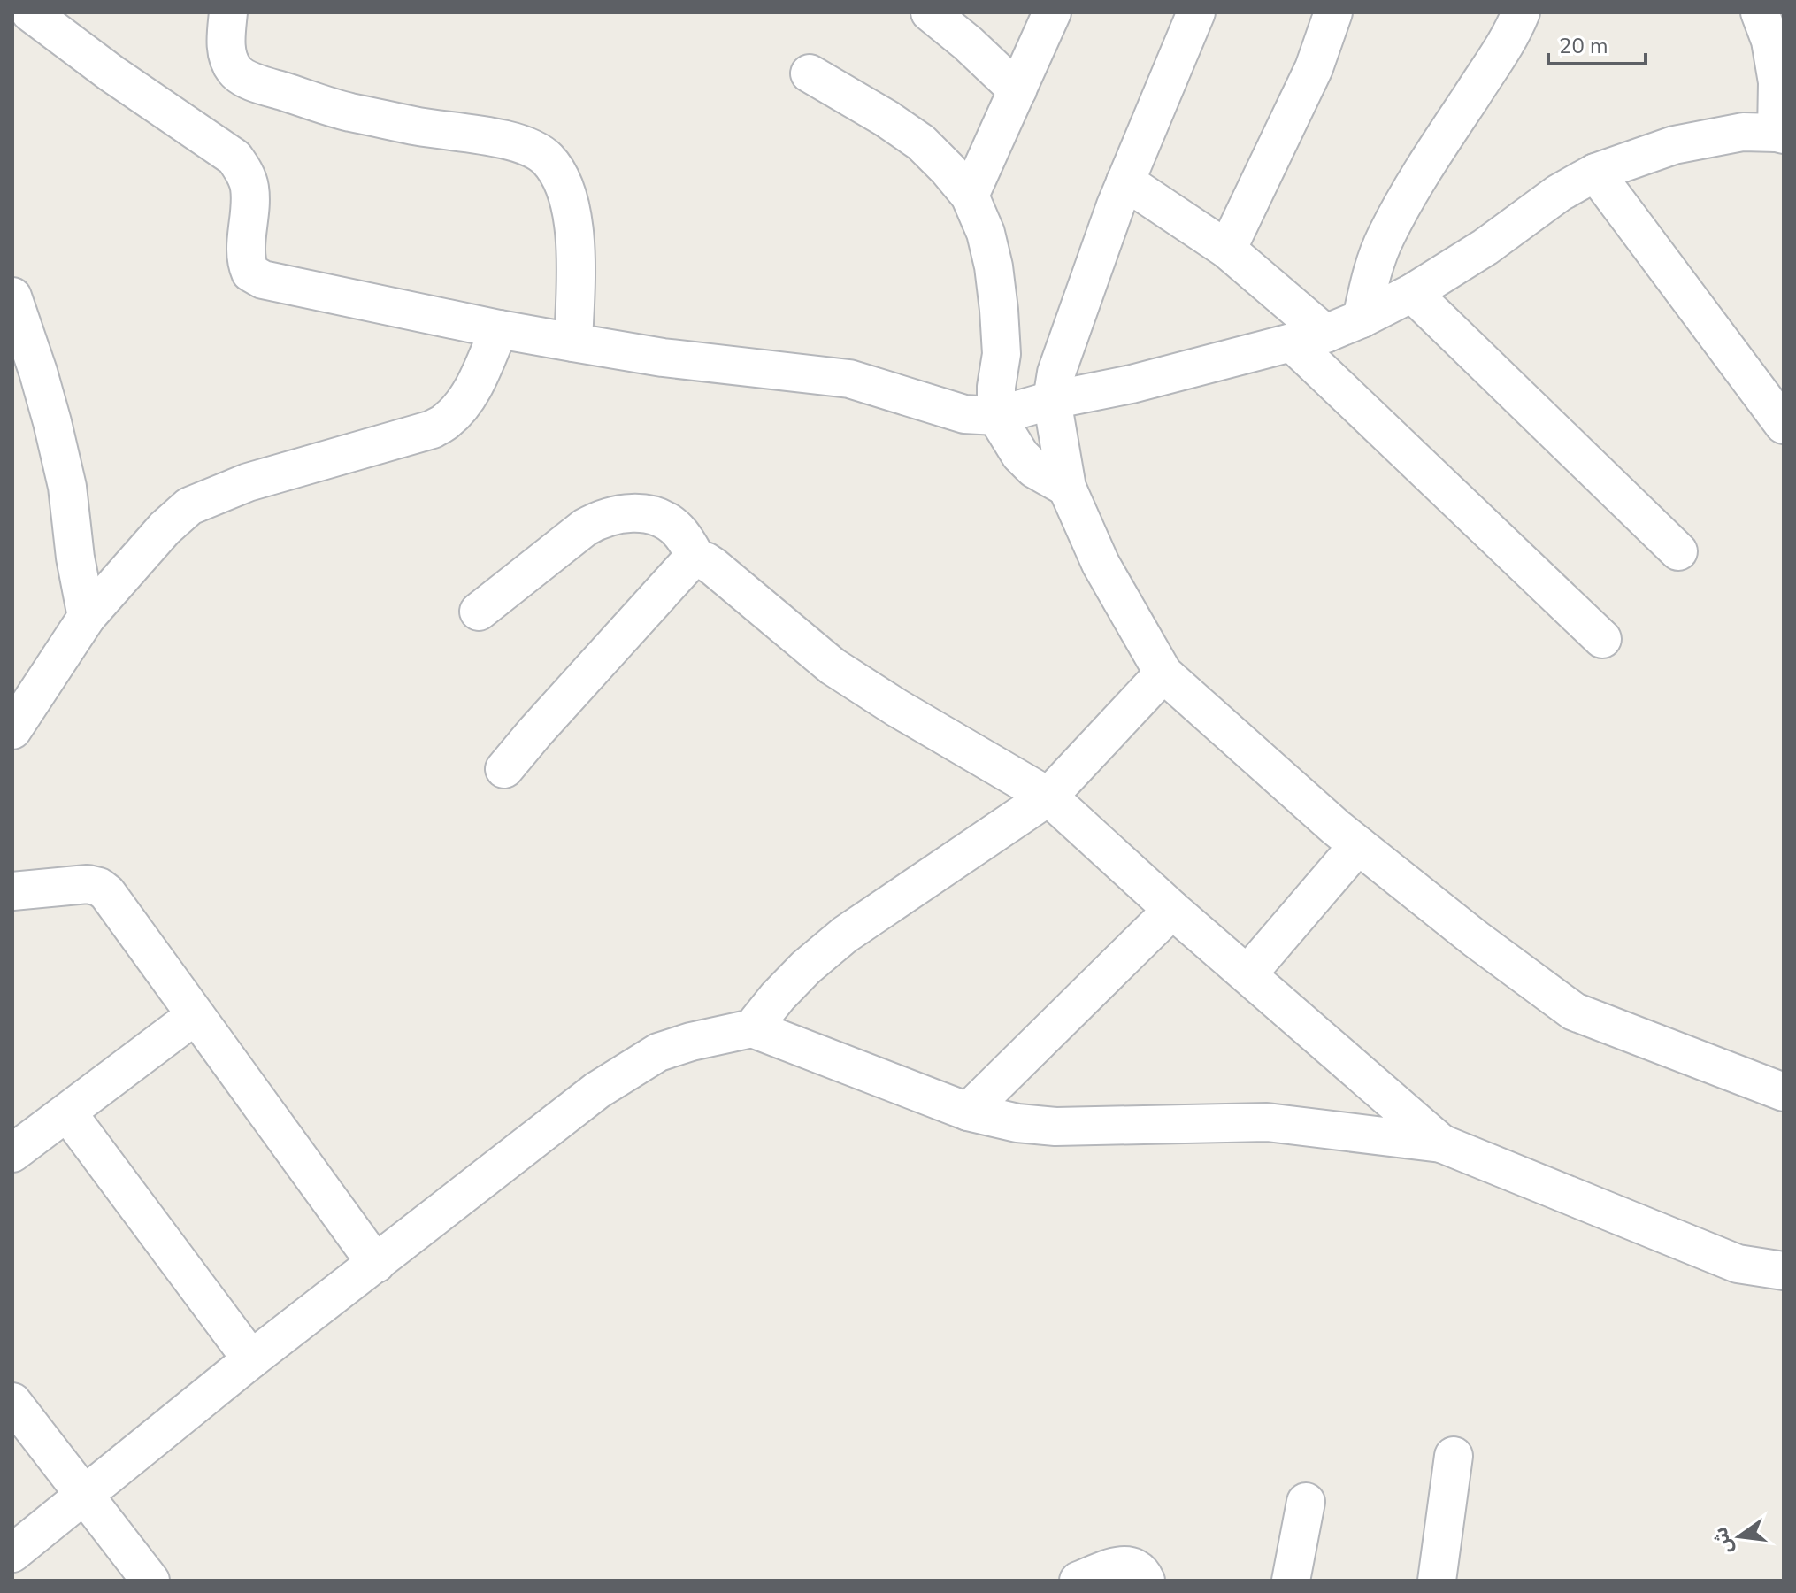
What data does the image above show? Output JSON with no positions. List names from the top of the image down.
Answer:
{
  "scale_bar": "20 m",
  "north": "left"
}
